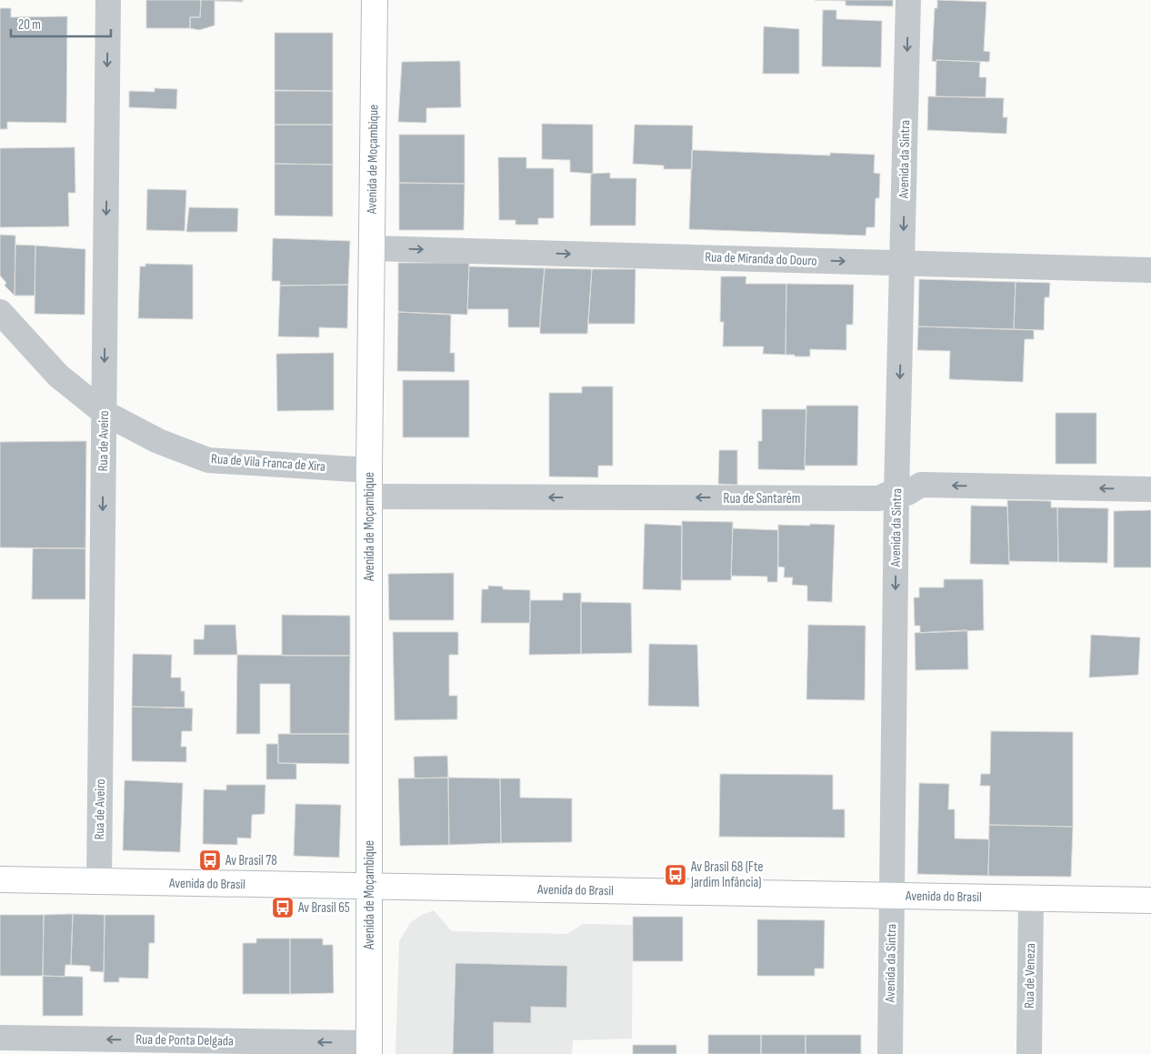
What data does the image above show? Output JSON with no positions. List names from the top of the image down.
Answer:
{
  "streets": {
    "street": [
      "Avenida de Moçambique",
      "Avenida da Sintra",
      "Rua de Miranda do Douro",
      "Rua de Aveiro",
      "Rua de Vila Franca de Xira",
      "Rua de Santarém",
      "Avenida do Brasil",
      "Rua de Veneza",
      "Rua de Ponta Delgada"
    ]
  },
  "crossings": [
    ["Avenida de Moçambique", "Rua de Miranda do Douro"],
    ["Avenida de Moçambique", "Rua de Vila Franca de Xira"],
    ["Avenida de Moçambique", "Rua de Santarém"],
    ["Avenida de Moçambique", "Avenida do Brasil"],
    ["Avenida de Moçambique", "Rua de Ponta Delgada"],
    ["Avenida da Sintra", "Rua de Miranda do Douro"],
    ["Avenida da Sintra", "Rua de Santarém"],
    ["Avenida da Sintra", "Avenida do Brasil"],
    ["Rua de Aveiro", "Rua de Vila Franca de Xira"],
    ["Rua de Aveiro", "Avenida do Brasil"],
    ["Avenida do Brasil", "Rua de Veneza"]
  ],
  "one_way": [
    "Avenida da Sintra",
    "Rua de Miranda do Douro",
    "Rua de Aveiro",
    "Rua de Santarém",
    "Rua de Ponta Delgada"
  ],
  "places": {
    "bus stop": ["Av Brasil 78", "Av Brasil 68 (Fte Jardim Infância)", "Av Brasil 65"]
  },
  "scale_bar": "20 m"
}
